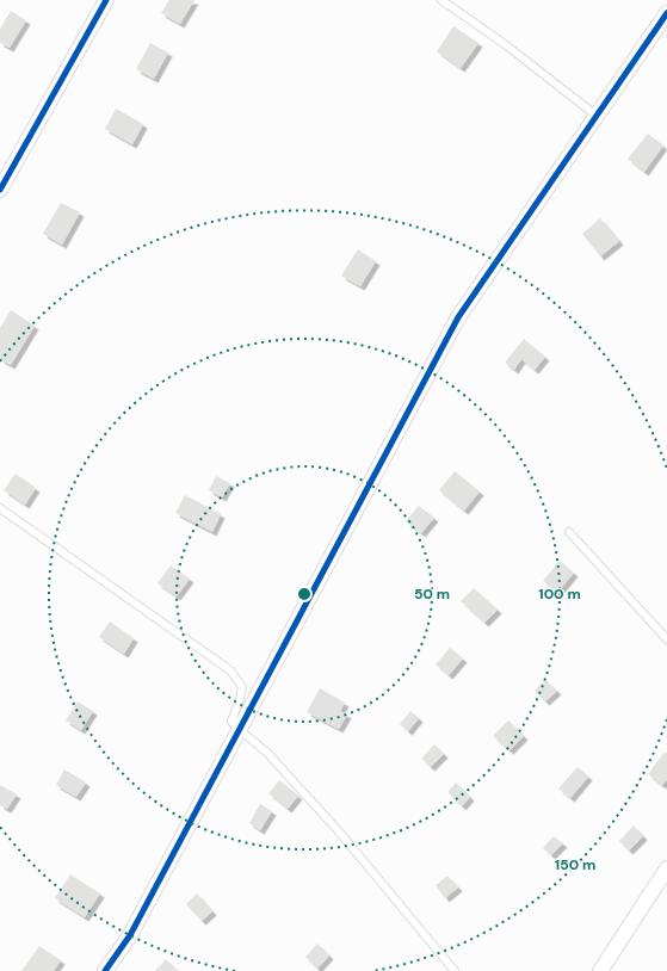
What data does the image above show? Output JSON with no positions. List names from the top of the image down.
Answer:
{
  "rings": ["50 m", "100 m", "150 m"]
}
